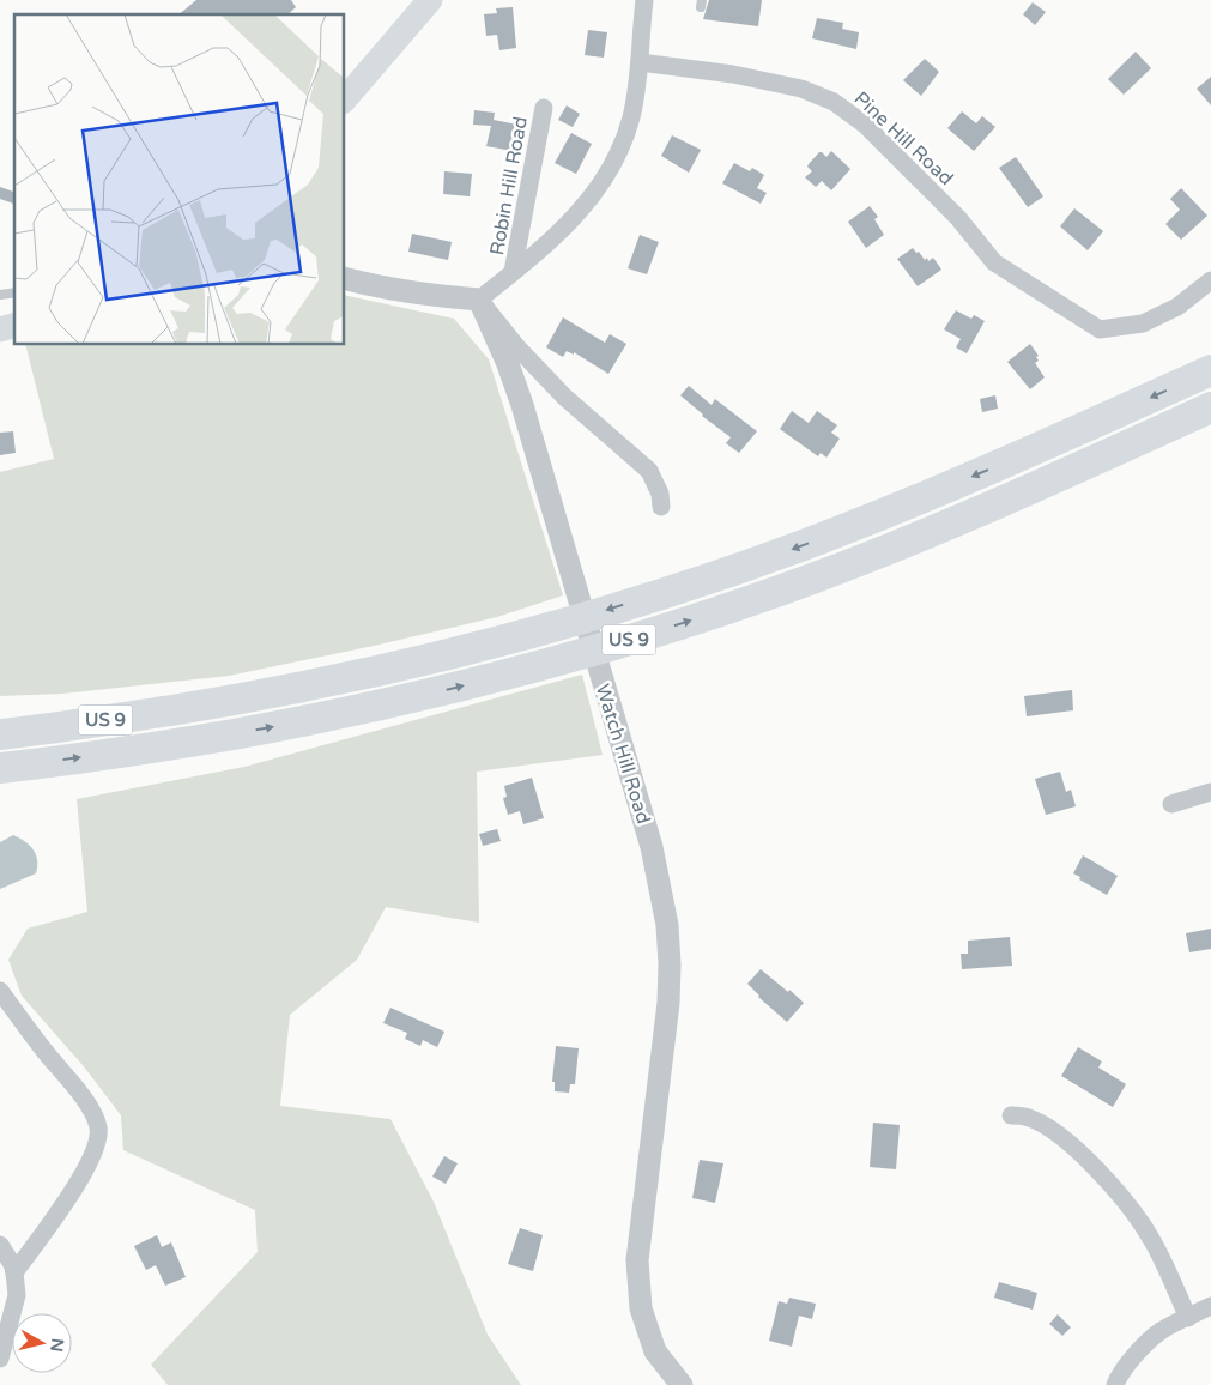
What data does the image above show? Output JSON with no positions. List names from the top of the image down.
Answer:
{
  "streets": {
    "highway": ["US 9"],
    "street": ["Pine Hill Road", "Robin Hill Road", "Watch Hill Road"]
  },
  "north": "right"
}
